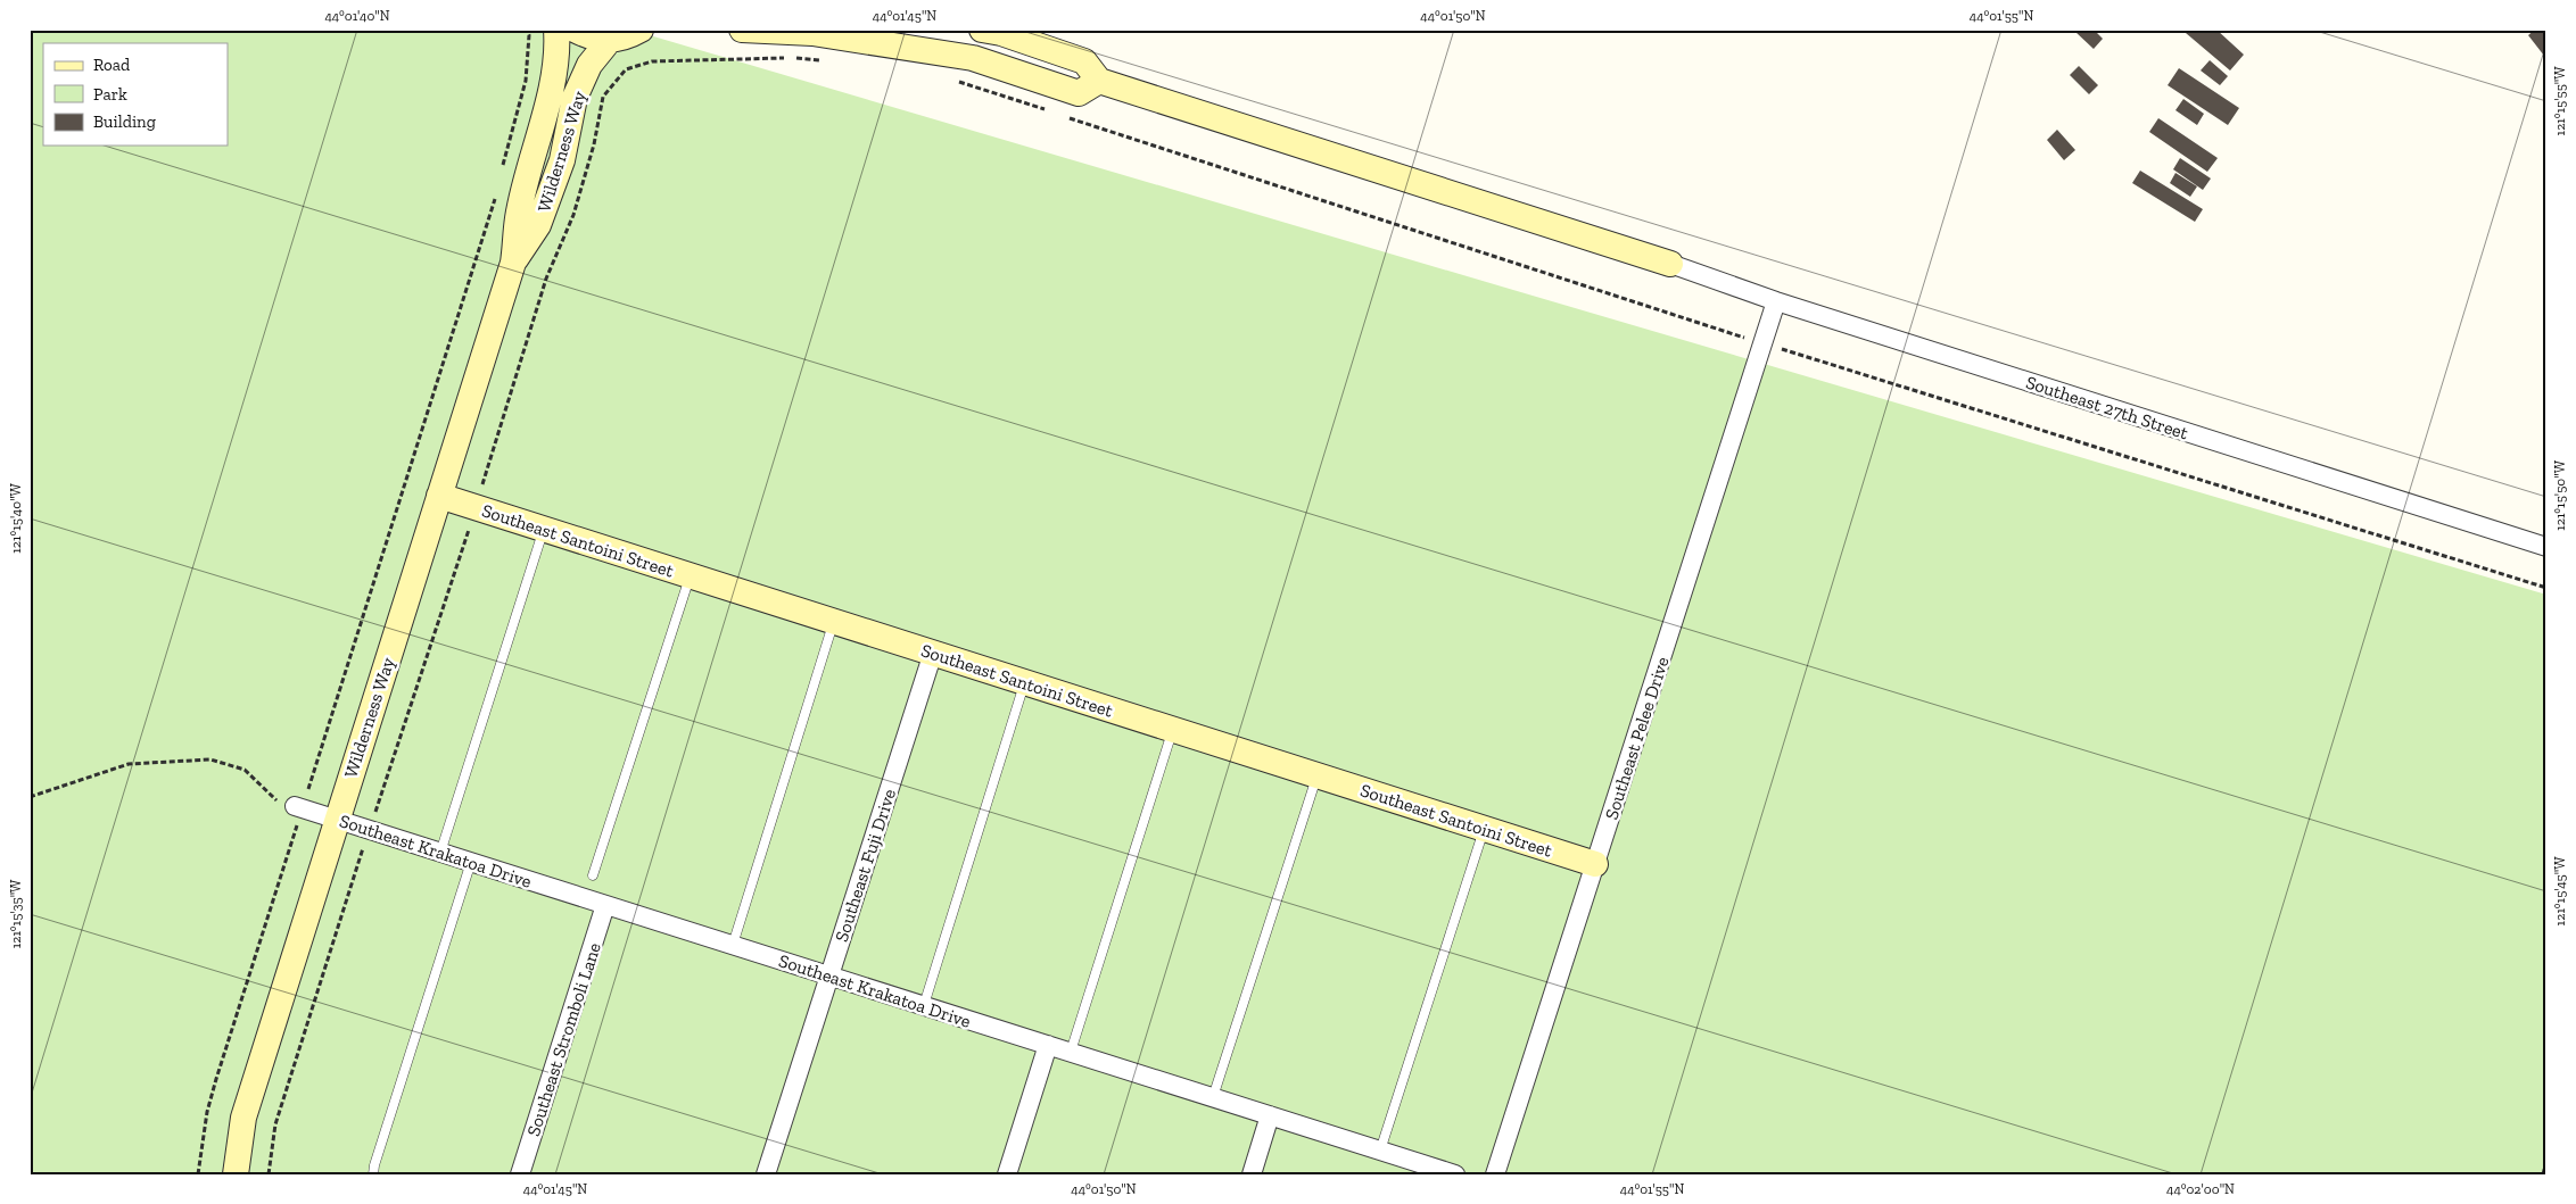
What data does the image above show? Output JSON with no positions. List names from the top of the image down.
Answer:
{
  "streets": {
    "street": [
      "Wilderness Way",
      "Southeast 27th Street",
      "Southeast Santoini Street",
      "Southeast Pelee Drive",
      "Southeast Krakatoa Drive",
      "Southeast Fuji Drive",
      "Southeast Stromboli Lane"
    ]
  },
  "crossings": [
    ["Wilderness Way", "Southeast Santoini Street"],
    ["Wilderness Way", "Southeast Krakatoa Drive"],
    ["Southeast 27th Street", "Southeast Pelee Drive"],
    ["Southeast Santoini Street", "Southeast Pelee Drive"],
    ["Southeast Santoini Street", "Southeast Fuji Drive"],
    ["Southeast Krakatoa Drive", "Southeast Fuji Drive"],
    ["Southeast Krakatoa Drive", "Southeast Stromboli Lane"]
  ],
  "legend": ["Road", "Park", "Building"],
  "coordinates": [
    "44°01'40\"N",
    "44°01'45\"N",
    "44°01'50\"N",
    "44°01'55\"N",
    "121°15'55\"W",
    "121°15'50\"W",
    "121°15'40\"W",
    "121°15'45\"W",
    "121°15'35\"W",
    "44°02'00\"N"
  ]
}
